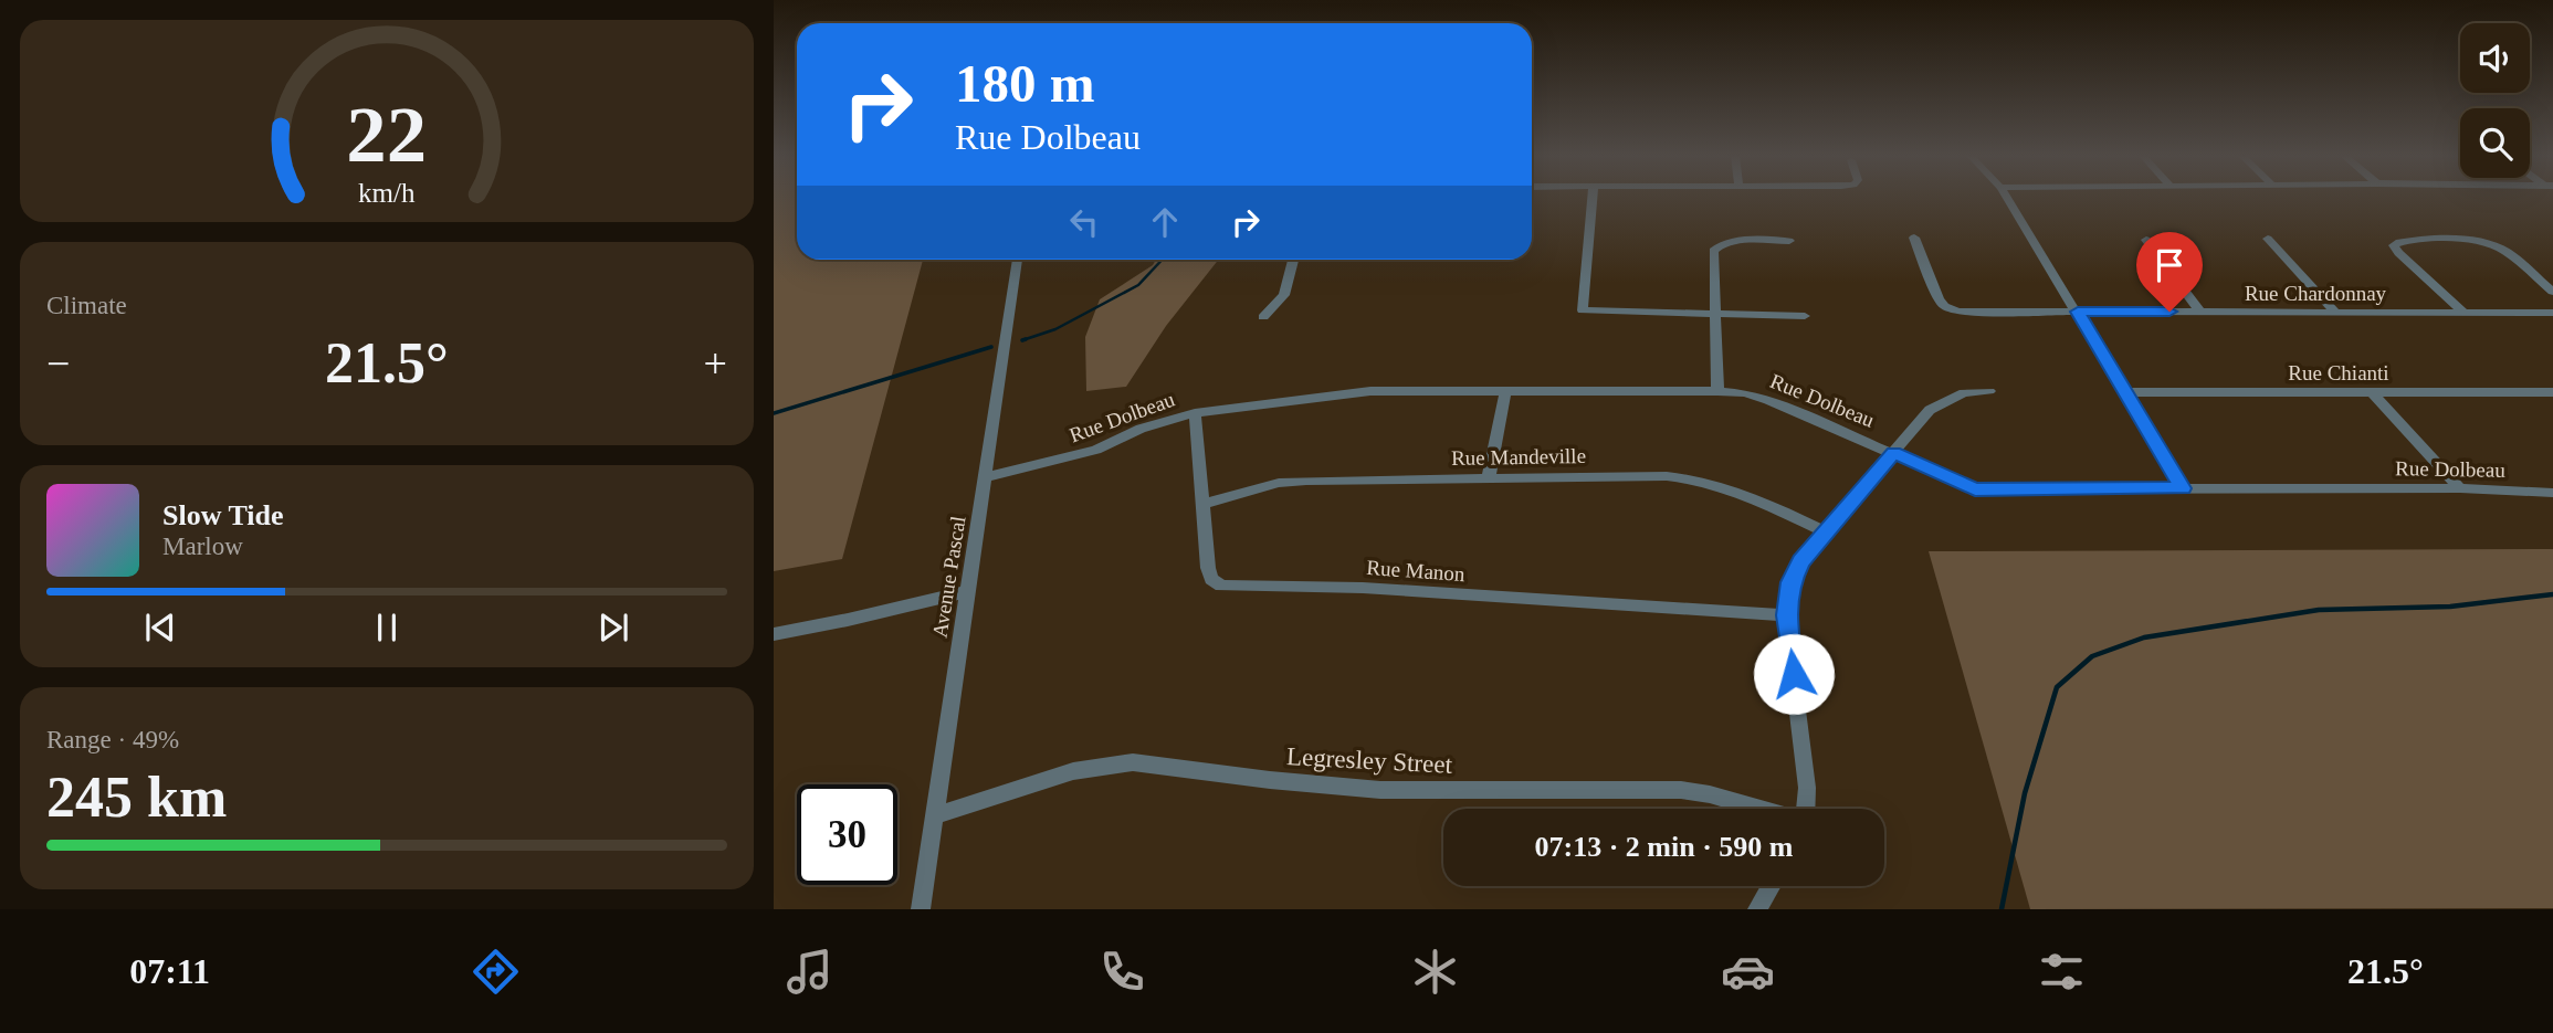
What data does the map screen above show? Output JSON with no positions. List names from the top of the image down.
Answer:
{
  "streets": {
    "street": [
      "Rue Chardonnay",
      "Rue Chianti",
      "Rue Dolbeau",
      "Rue Mandeville",
      "Rue Manon",
      "Avenue Pascal",
      "Legresley Street"
    ]
  },
  "crossings": [
    ["Rue Dolbeau", "Rue Manon"],
    ["Rue Dolbeau", "Avenue Pascal"],
    ["Rue Mandeville", "Rue Manon"],
    ["Avenue Pascal", "Legresley Street"]
  ],
  "page": {
    "turn": ["180 m", "Rue Dolbeau"],
    "tile": [
      "Climate",
      ["Range · 49%", "245 km"]
    ],
    "heat": ["−", "21.5°", "+"],
    "song": ["Slow Tide", "Marlow"],
    "limit": "30",
    "trip": "07:13 · 2 min · 590 m",
    "tabs": ["07:11", "21.5°"],
    "gauge": ["22", "km/h"]
  }
}
